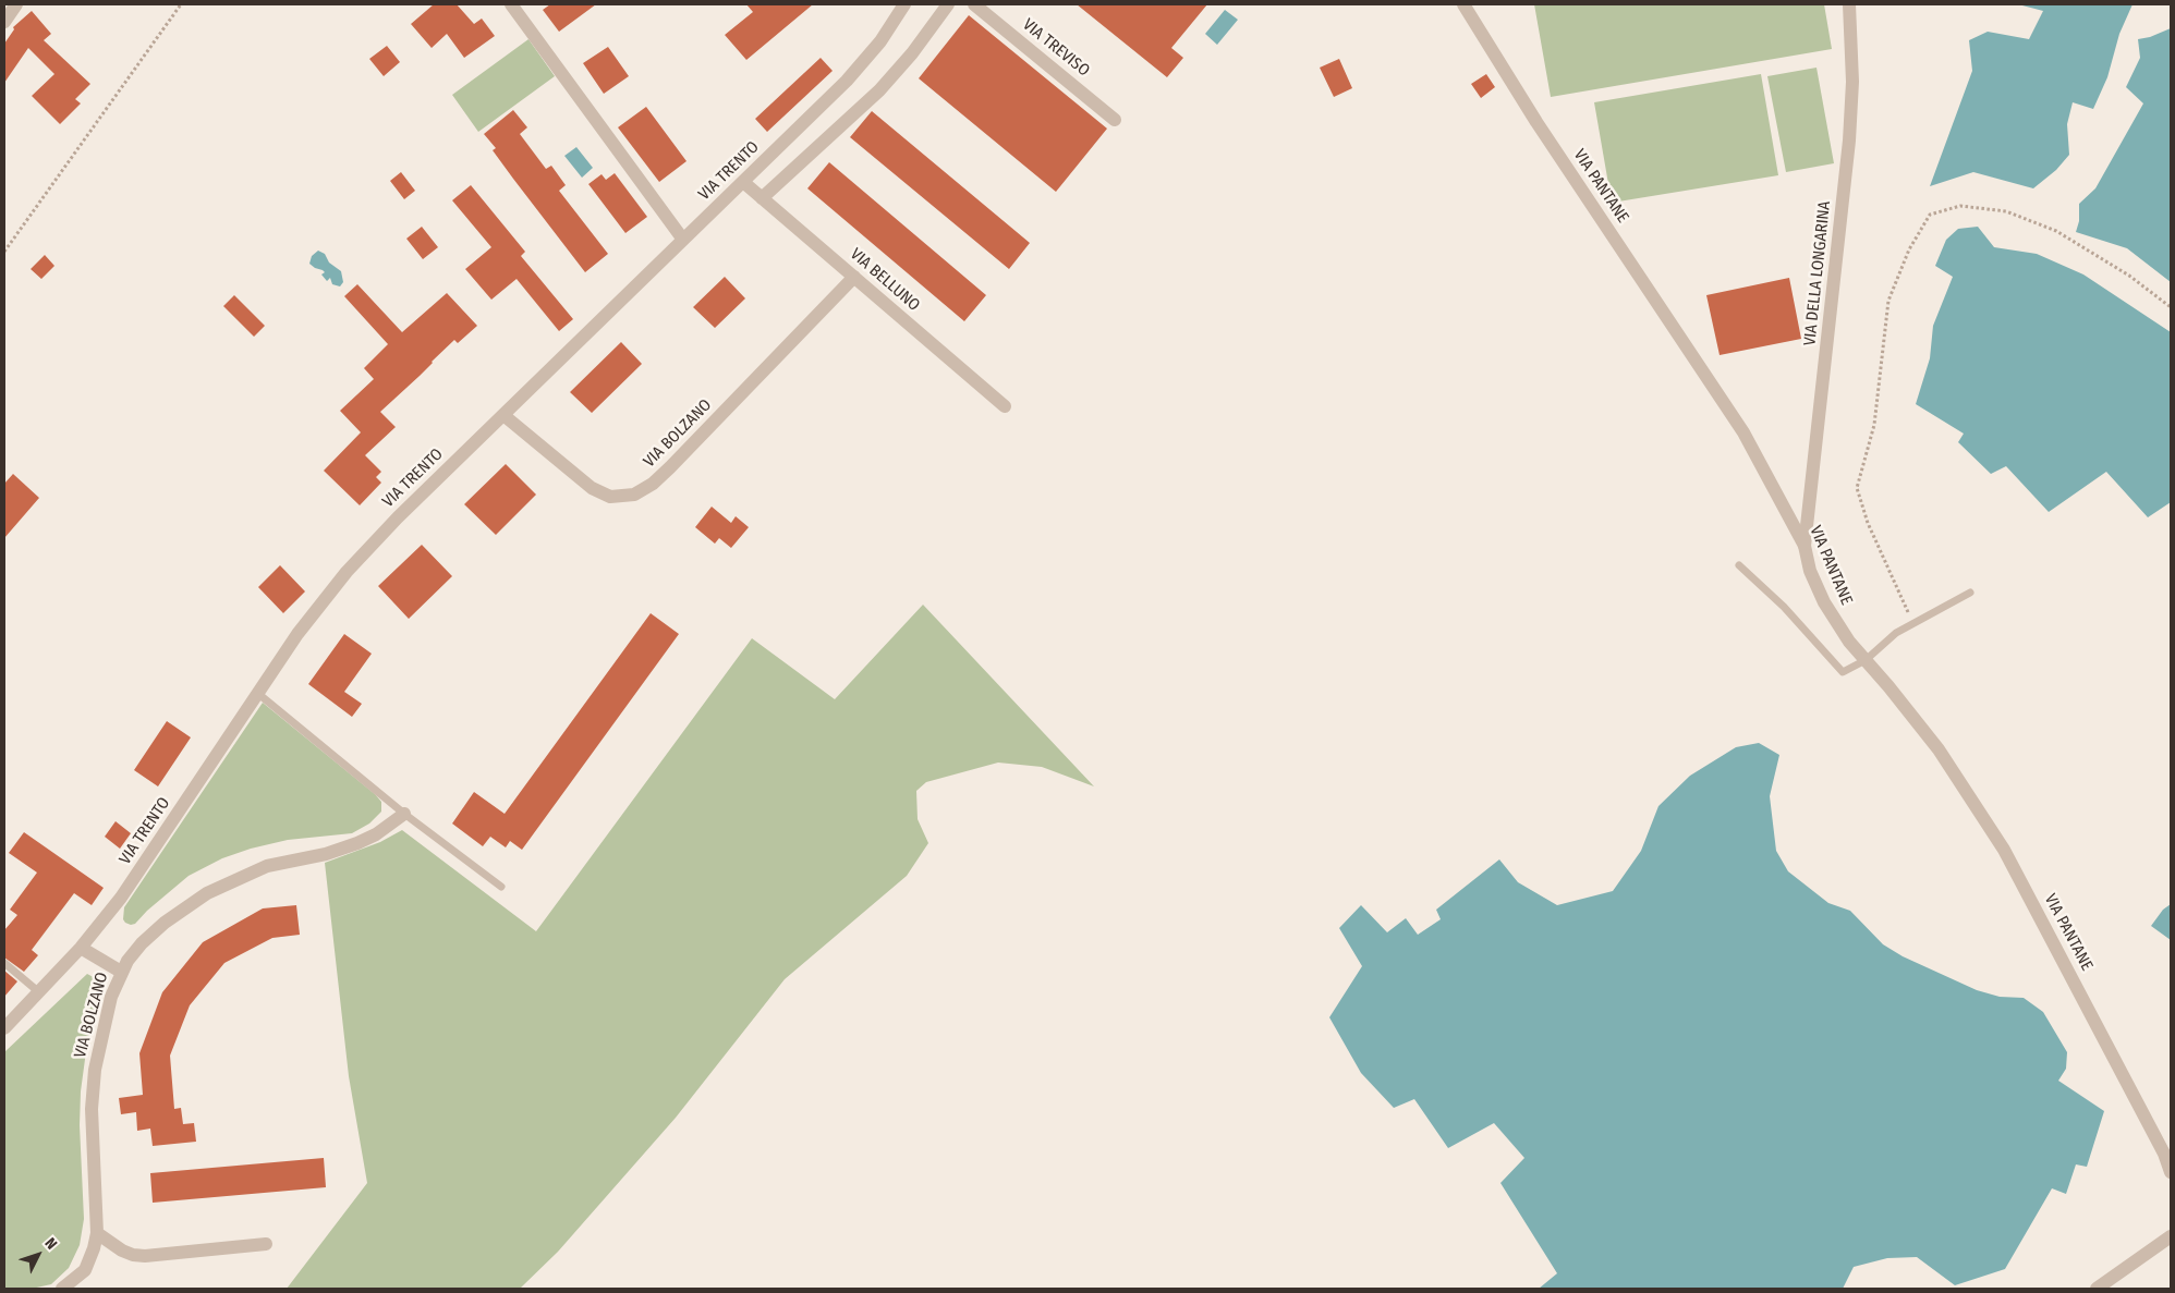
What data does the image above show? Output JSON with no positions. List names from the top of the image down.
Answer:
{
  "streets": {
    "street": [
      "VIA TREVISO",
      "VIA TRENTO",
      "VIA PANTANE",
      "VIA DELLA LONGARINA",
      "VIA BELLUNO",
      "VIA BOLZANO"
    ]
  },
  "crossings": [
    ["VIA TRENTO", "VIA BELLUNO"],
    ["VIA TRENTO", "VIA BOLZANO"],
    ["VIA PANTANE", "VIA DELLA LONGARINA"],
    ["VIA BELLUNO", "VIA BOLZANO"]
  ],
  "north": "top right"
}
